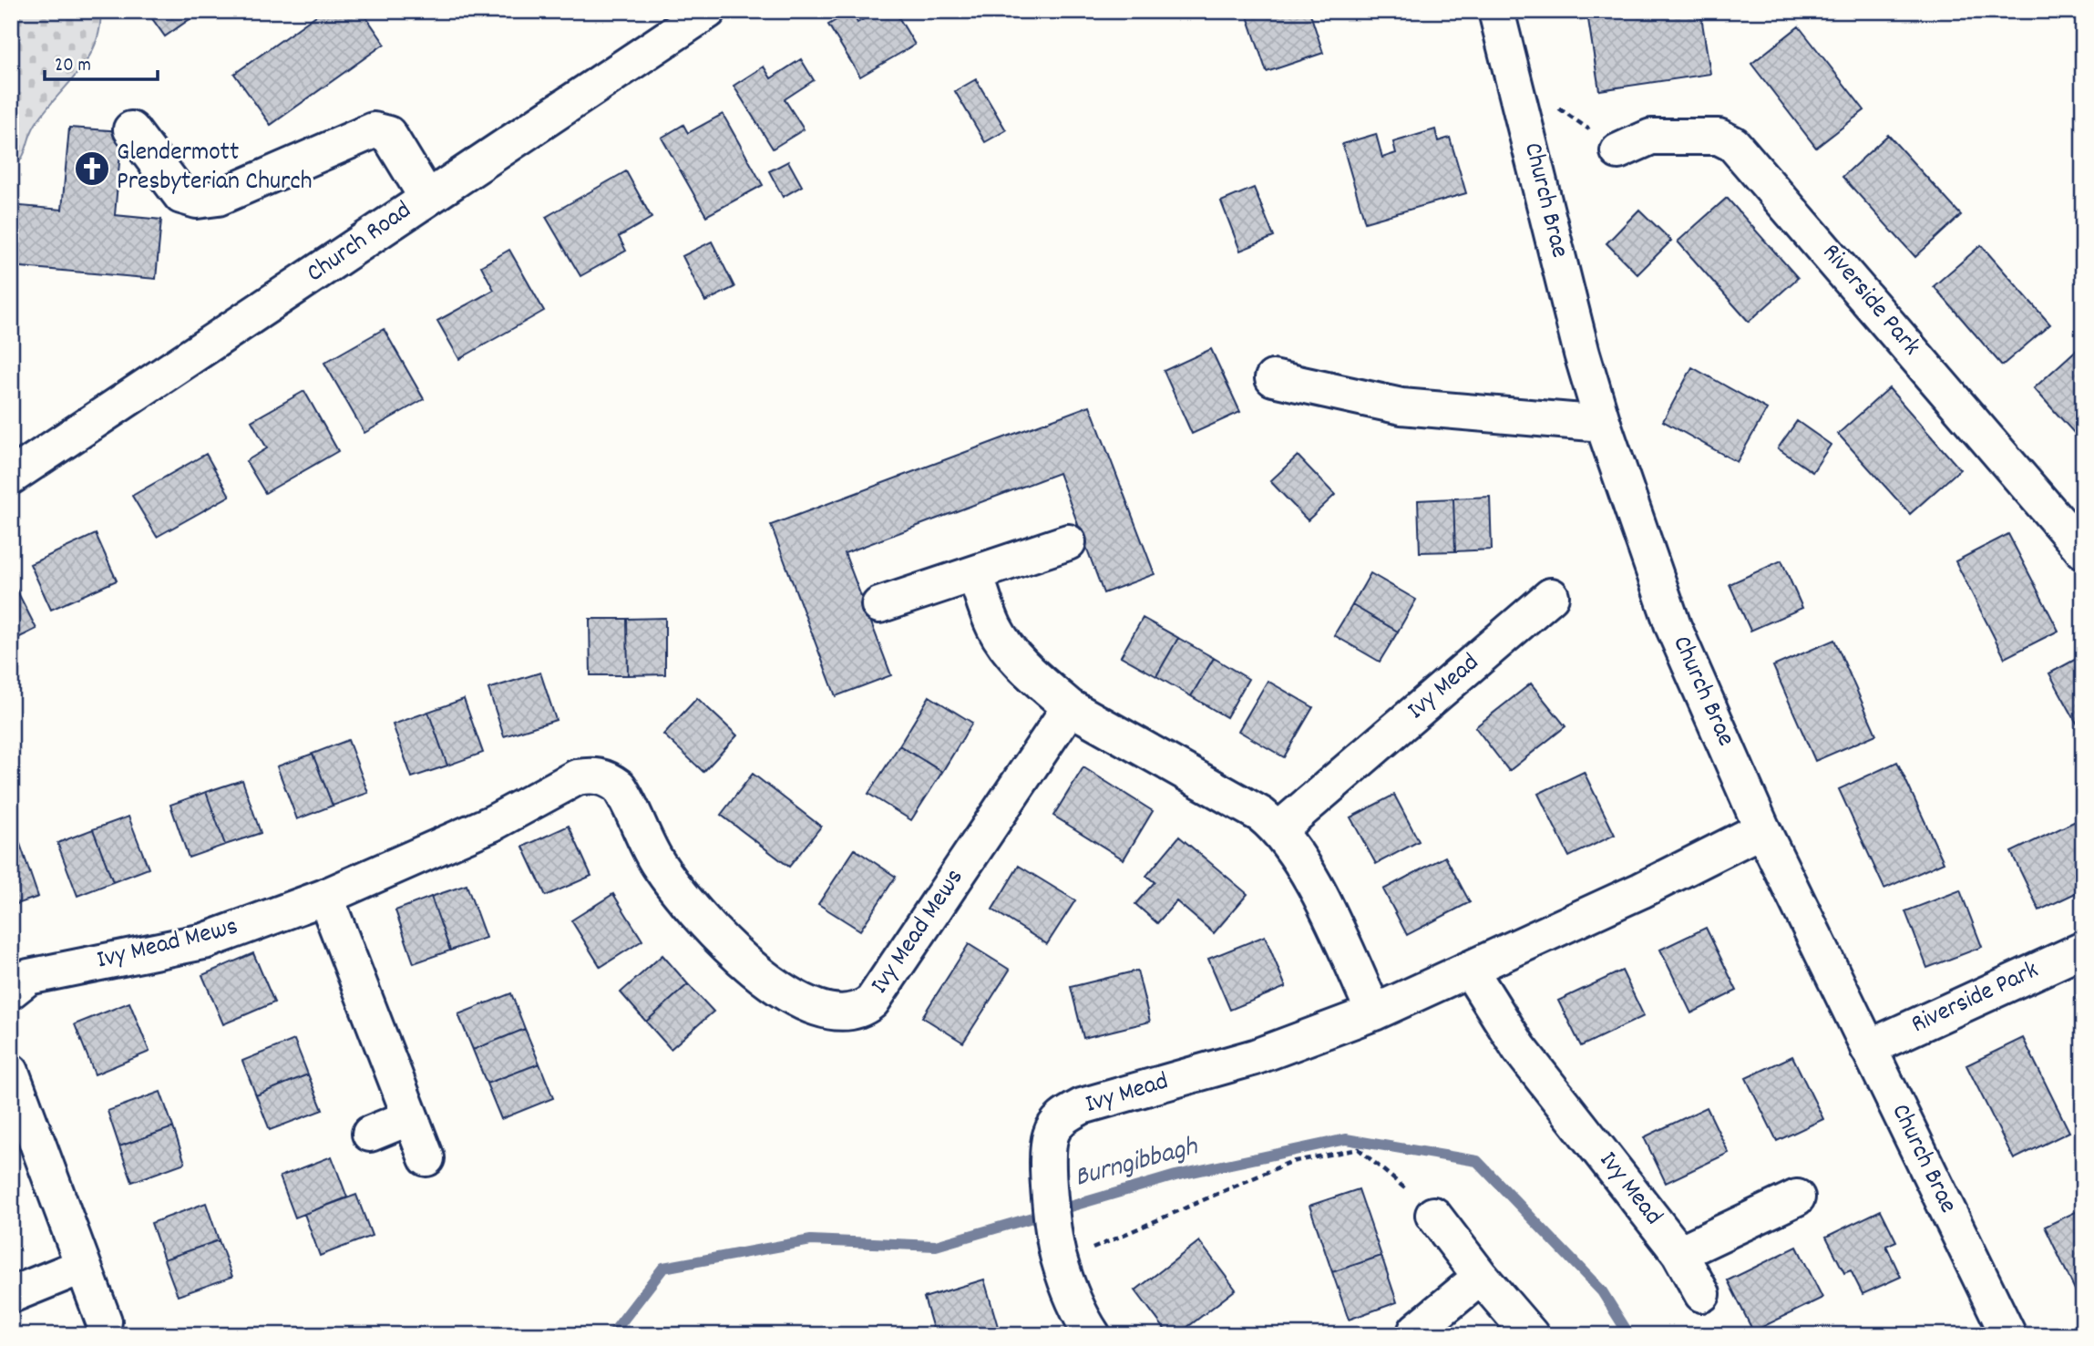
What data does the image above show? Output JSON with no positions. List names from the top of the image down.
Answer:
{
  "streets": {
    "street": [
      "Church Brae",
      "Church Road",
      "Riverside Park",
      "Ivy Mead",
      "Ivy Mead Mews"
    ]
  },
  "crossings": [
    ["Church Brae", "Riverside Park"],
    ["Church Brae", "Ivy Mead"]
  ],
  "water": ["Burngibbagh"],
  "places": {
    "church": ["Glendermott Presbyterian Church"]
  },
  "scale_bar": "20 m"
}
